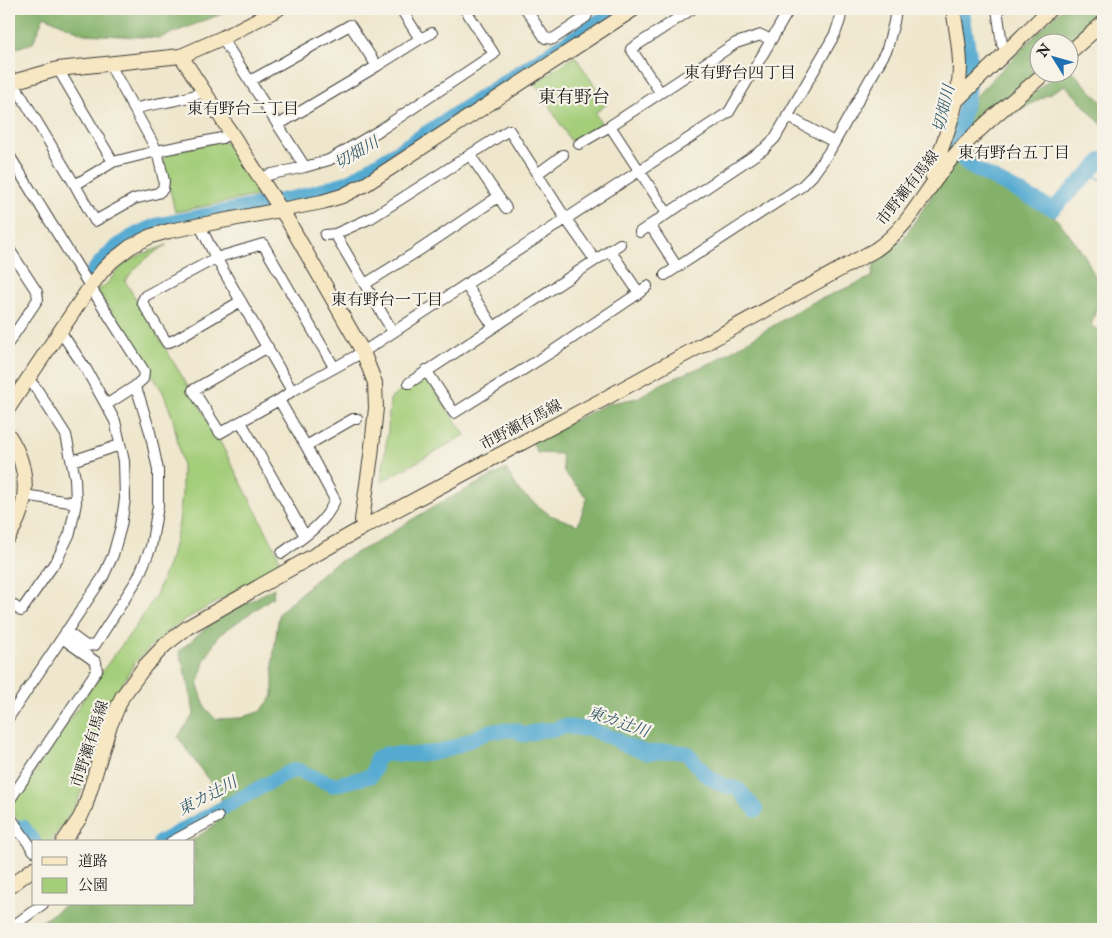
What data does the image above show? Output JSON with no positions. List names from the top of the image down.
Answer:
{
  "streets": {
    "street": ["市野瀬有馬線"]
  },
  "districts": [
    "東有野台四丁目",
    "東有野台",
    "東有野台二丁目",
    "東有野台五丁目",
    "東有野台一丁目"
  ],
  "water": ["切畑川", "東カ辻川"],
  "legend": ["道路", "公園"],
  "north": "top left"
}
